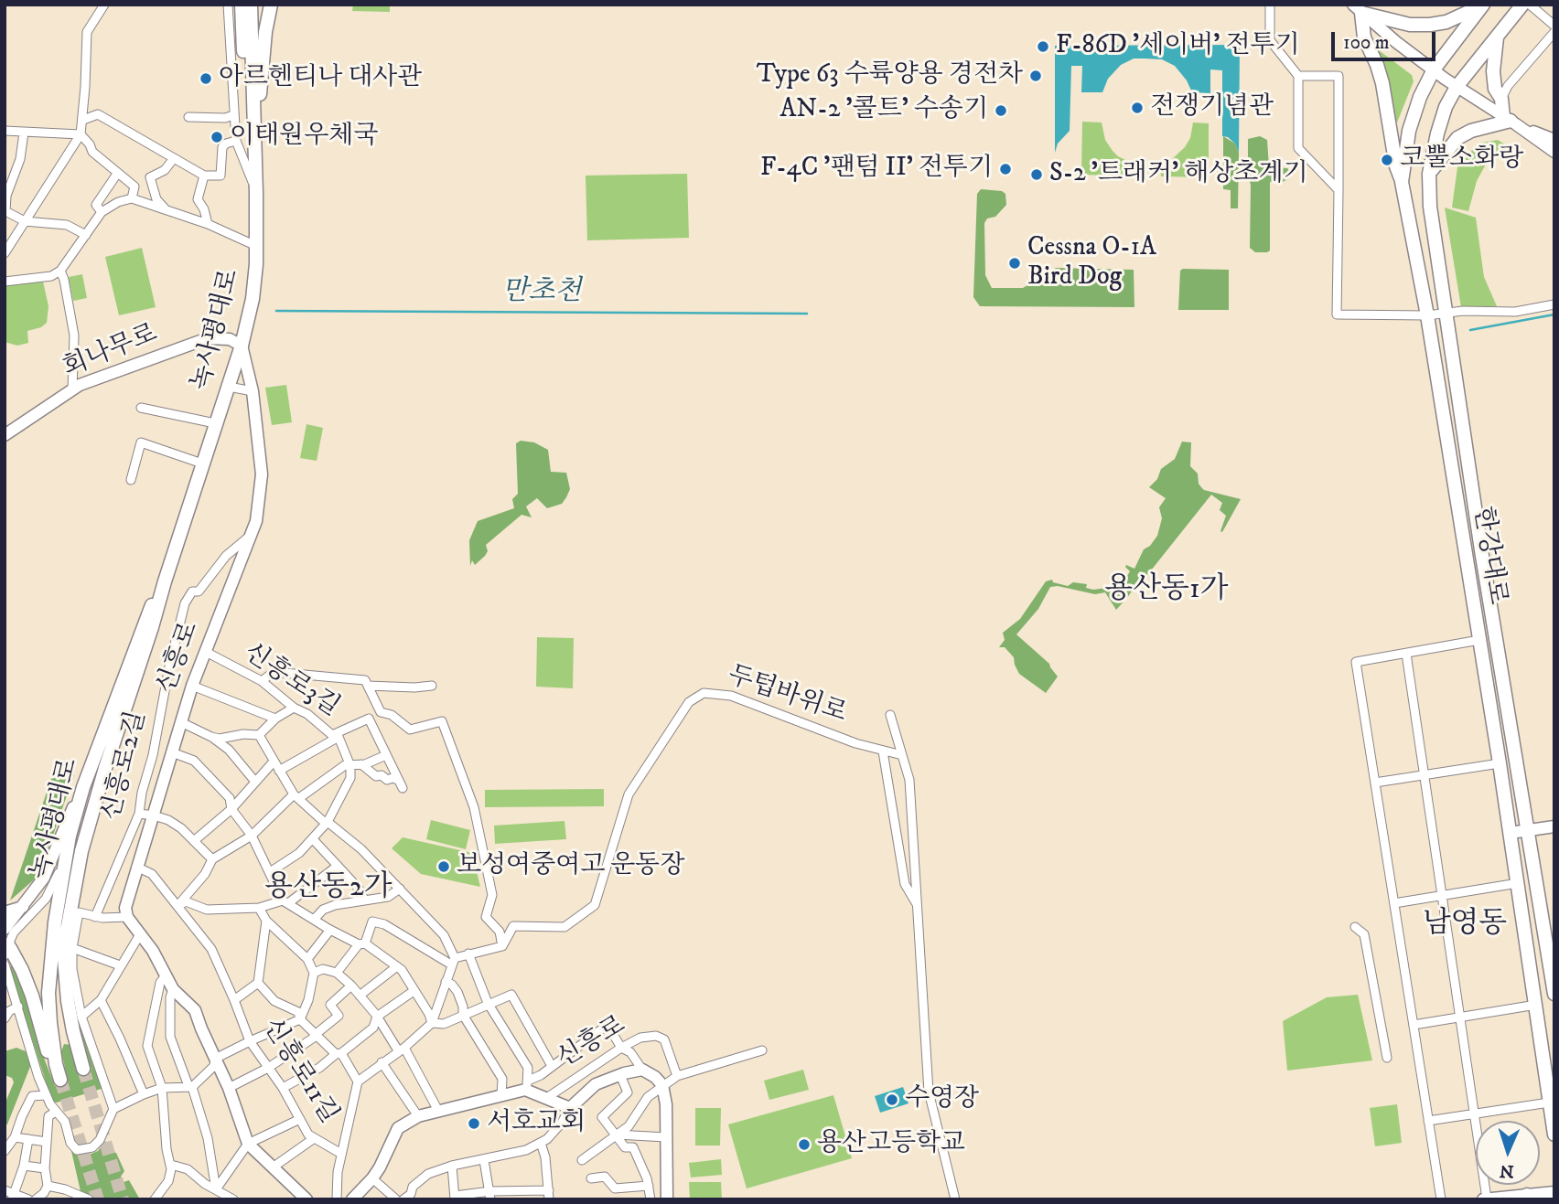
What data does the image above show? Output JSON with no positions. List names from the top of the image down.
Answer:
{
  "streets": {
    "main road": ["녹사평대로", "한강대로"],
    "street": [
      "회나무로",
      "신흥로",
      "신흥로3길",
      "두텁바위로",
      "신흥로2길",
      "신흥로11길"
    ]
  },
  "crossings": [
    ["녹사평대로", "회나무로"],
    ["녹사평대로", "신흥로"],
    ["회나무로", "신흥로"],
    ["신흥로", "신흥로3길"],
    ["신흥로", "신흥로2길"],
    ["신흥로", "신흥로11길"]
  ],
  "districts": ["용산동1가", "용산동2가", "남영동"],
  "water": ["만초천"],
  "places": [
    "F-86D '세이버' 전투기",
    "Type 63 수륙양용 경전차",
    "아르헨티나 대사관",
    "전쟁기념관",
    "AN-2 '콜트' 수송기",
    "이태원우체국",
    "코뿔소화랑",
    "F-4C '팬텀 II' 전투기",
    "S-2 '트래커' 해상초계기",
    "Cessna O-1A Bird Dog",
    "보성여중여고 운동장",
    "수영장",
    "서호교회",
    "용산고등학교"
  ],
  "scale_bar": "100 m",
  "north": "bottom"
}
